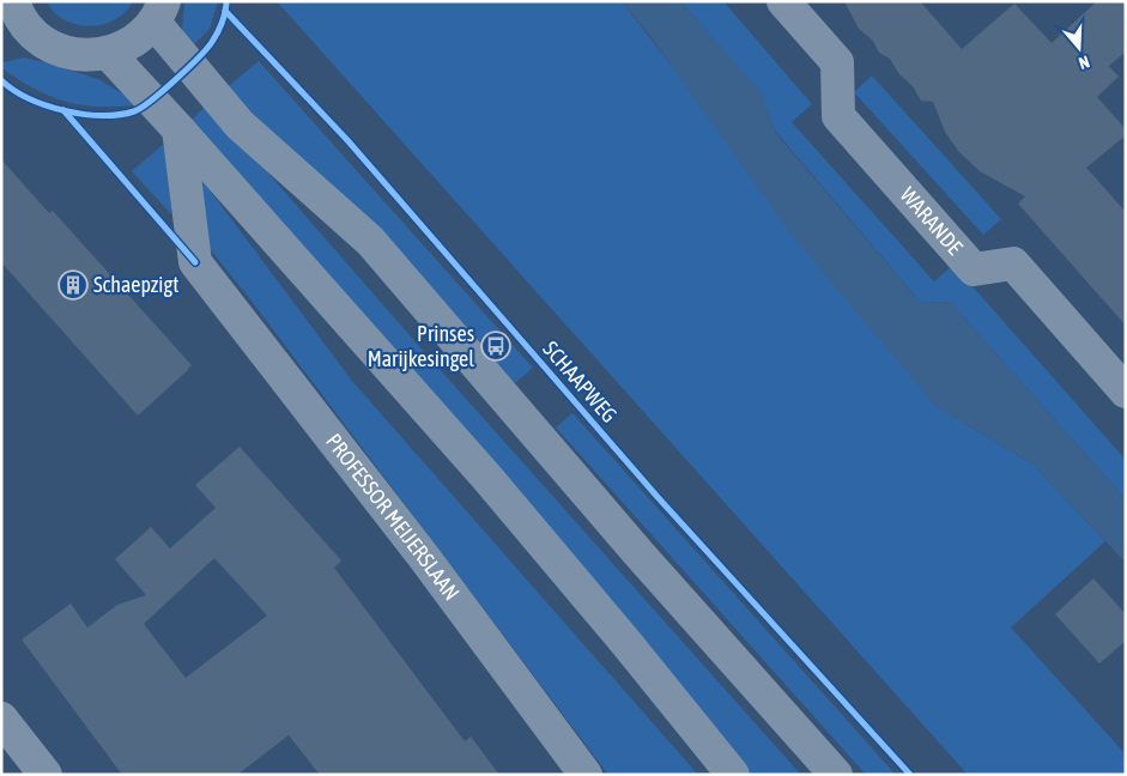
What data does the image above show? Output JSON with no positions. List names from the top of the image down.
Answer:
{
  "streets": {
    "street": ["WARANDE", "PROFESSOR MEIJERSLAAN"],
    "cycle path": ["SCHAAPWEG"]
  },
  "places": {
    "building": ["Schaepzigt"],
    "bus stop": ["Prinses Marijkesingel"]
  },
  "north": "bottom"
}
